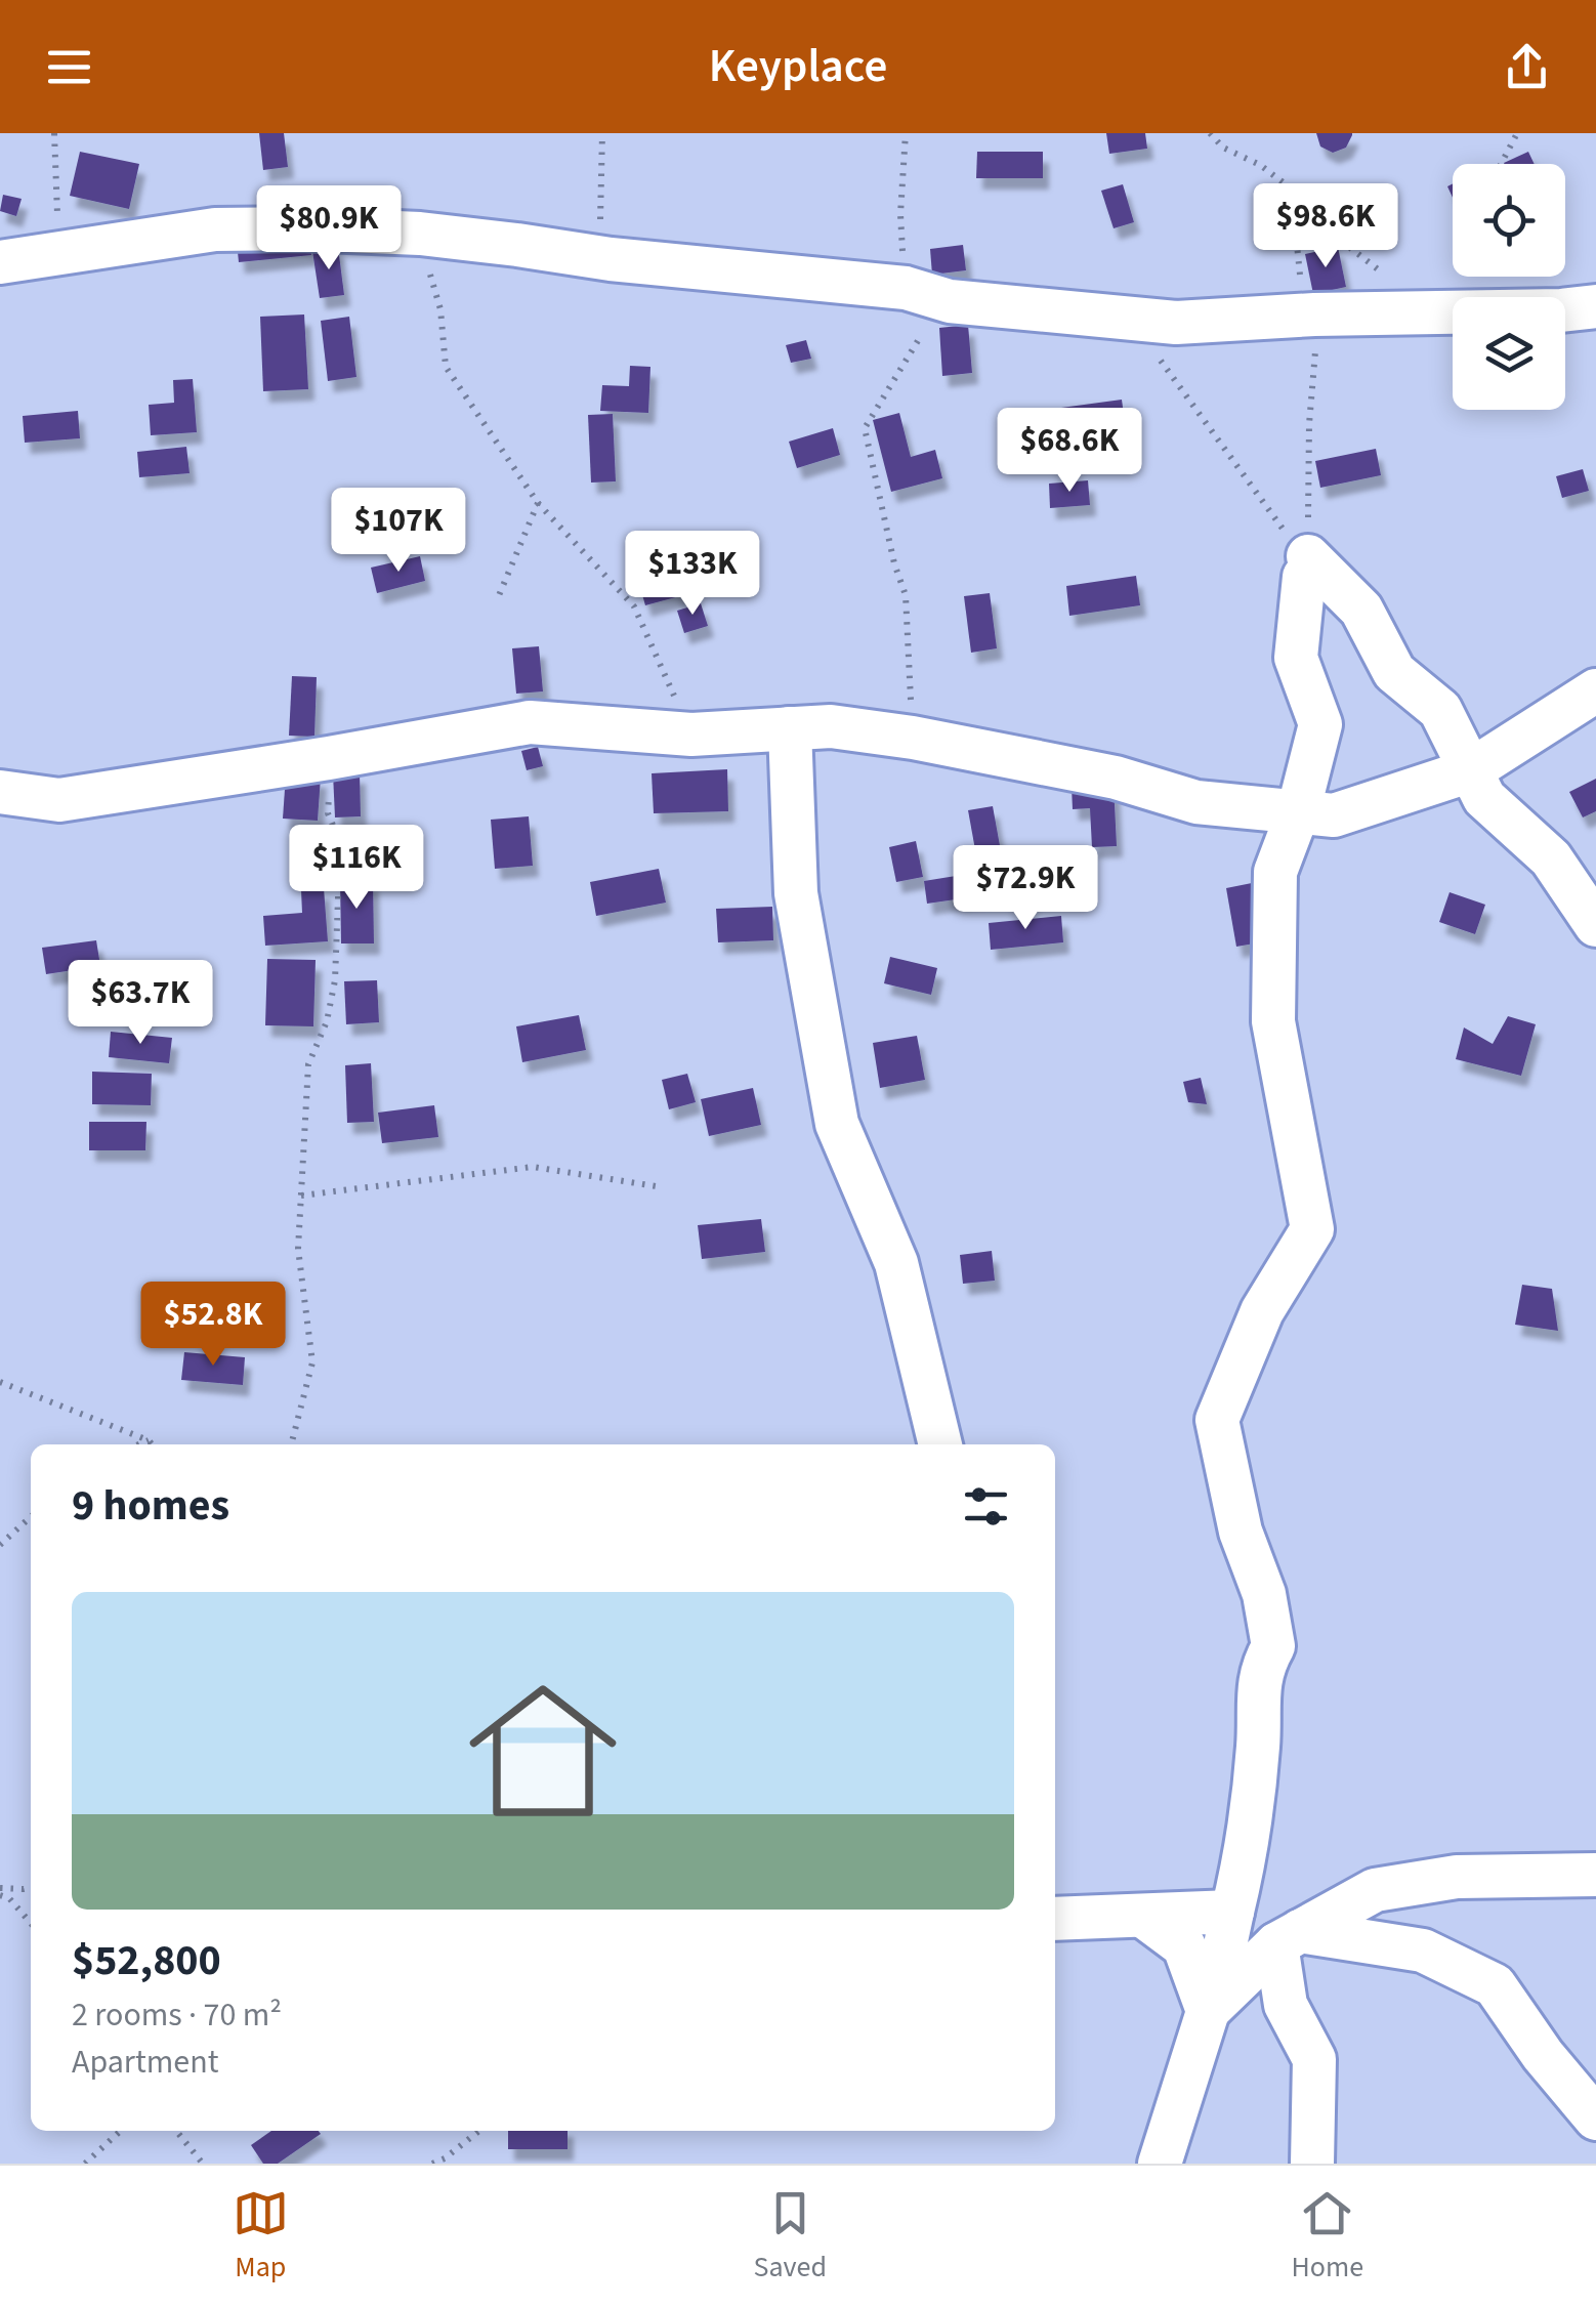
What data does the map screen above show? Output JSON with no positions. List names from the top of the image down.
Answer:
{
  "page": {
    "header": "Keyplace",
    "price": [
      "$98.6K",
      "$80.9K",
      "$68.6K",
      "$107K",
      "$133K",
      "$116K",
      "$72.9K",
      "$63.7K",
      "$52.8K"
    ],
    "heading": "9 homes",
    "list": [
      {
        "name": "$52,800",
        "note": "2 rooms · 70 m² · Apartment"
      }
    ],
    "tabs": ["Map", "Saved", "Home"]
  }
}
